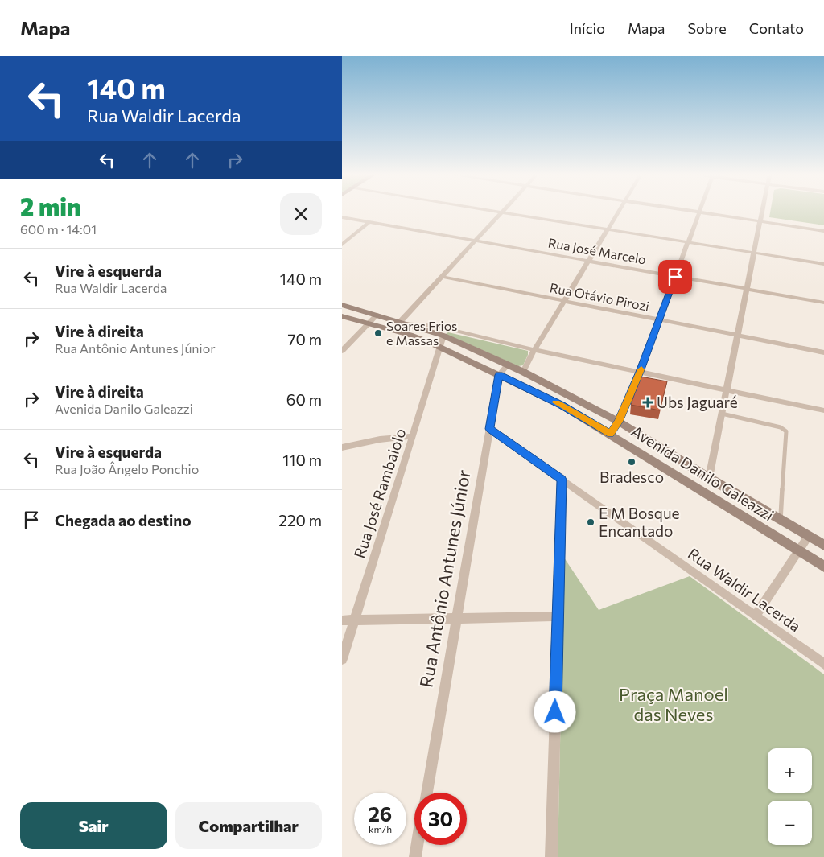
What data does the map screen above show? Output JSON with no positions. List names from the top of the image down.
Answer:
{
  "streets": {
    "main road": ["Avenida Danilo Galeazzi"],
    "street": [
      "Rua José Marcelo",
      "Rua Otávio Pirozi",
      "Rua José Rambaiolo",
      "Rua Antônio Antunes Júnior",
      "Rua Waldir Lacerda"
    ]
  },
  "crossings": [
    ["Avenida Danilo Galeazzi", "Rua José Rambaiolo"],
    ["Avenida Danilo Galeazzi", "Rua Antônio Antunes Júnior"],
    ["Rua Antônio Antunes Júnior", "Rua Waldir Lacerda"]
  ],
  "parks": ["Praça Manoel das Neves"],
  "places": {
    "other": ["Soares Frios e Massas", "Bradesco", "E M Bosque Encantado"],
    "health": ["Ubs Jaguaré"]
  },
  "page": {
    "header": "Mapa",
    "nav": [
      "Início",
      "Mapa",
      "Sobre",
      "Contato"
    ],
    "turn": ["140 m", "Rua Waldir Lacerda"],
    "heading": ["2 min", "600 m · 14:01"],
    "list": [
      {
        "name": "Vire à esquerda",
        "note": "Rua Waldir Lacerda",
        "value": "140 m"
      },
      {
        "name": "Vire à direita",
        "note": "Rua Antônio Antunes Júnior",
        "value": "70 m"
      },
      {
        "name": "Vire à direita",
        "note": "Avenida Danilo Galeazzi",
        "value": "60 m"
      },
      {
        "name": "Vire à esquerda",
        "note": "Rua João Ângelo Ponchio",
        "value": "110 m"
      },
      {
        "name": "Chegada ao destino",
        "value": "220 m"
      }
    ],
    "map_buttons": ["+", "−"],
    "speed": "26 km/h",
    "limit": "30",
    "buttons": ["Sair", "Compartilhar"]
  }
}
